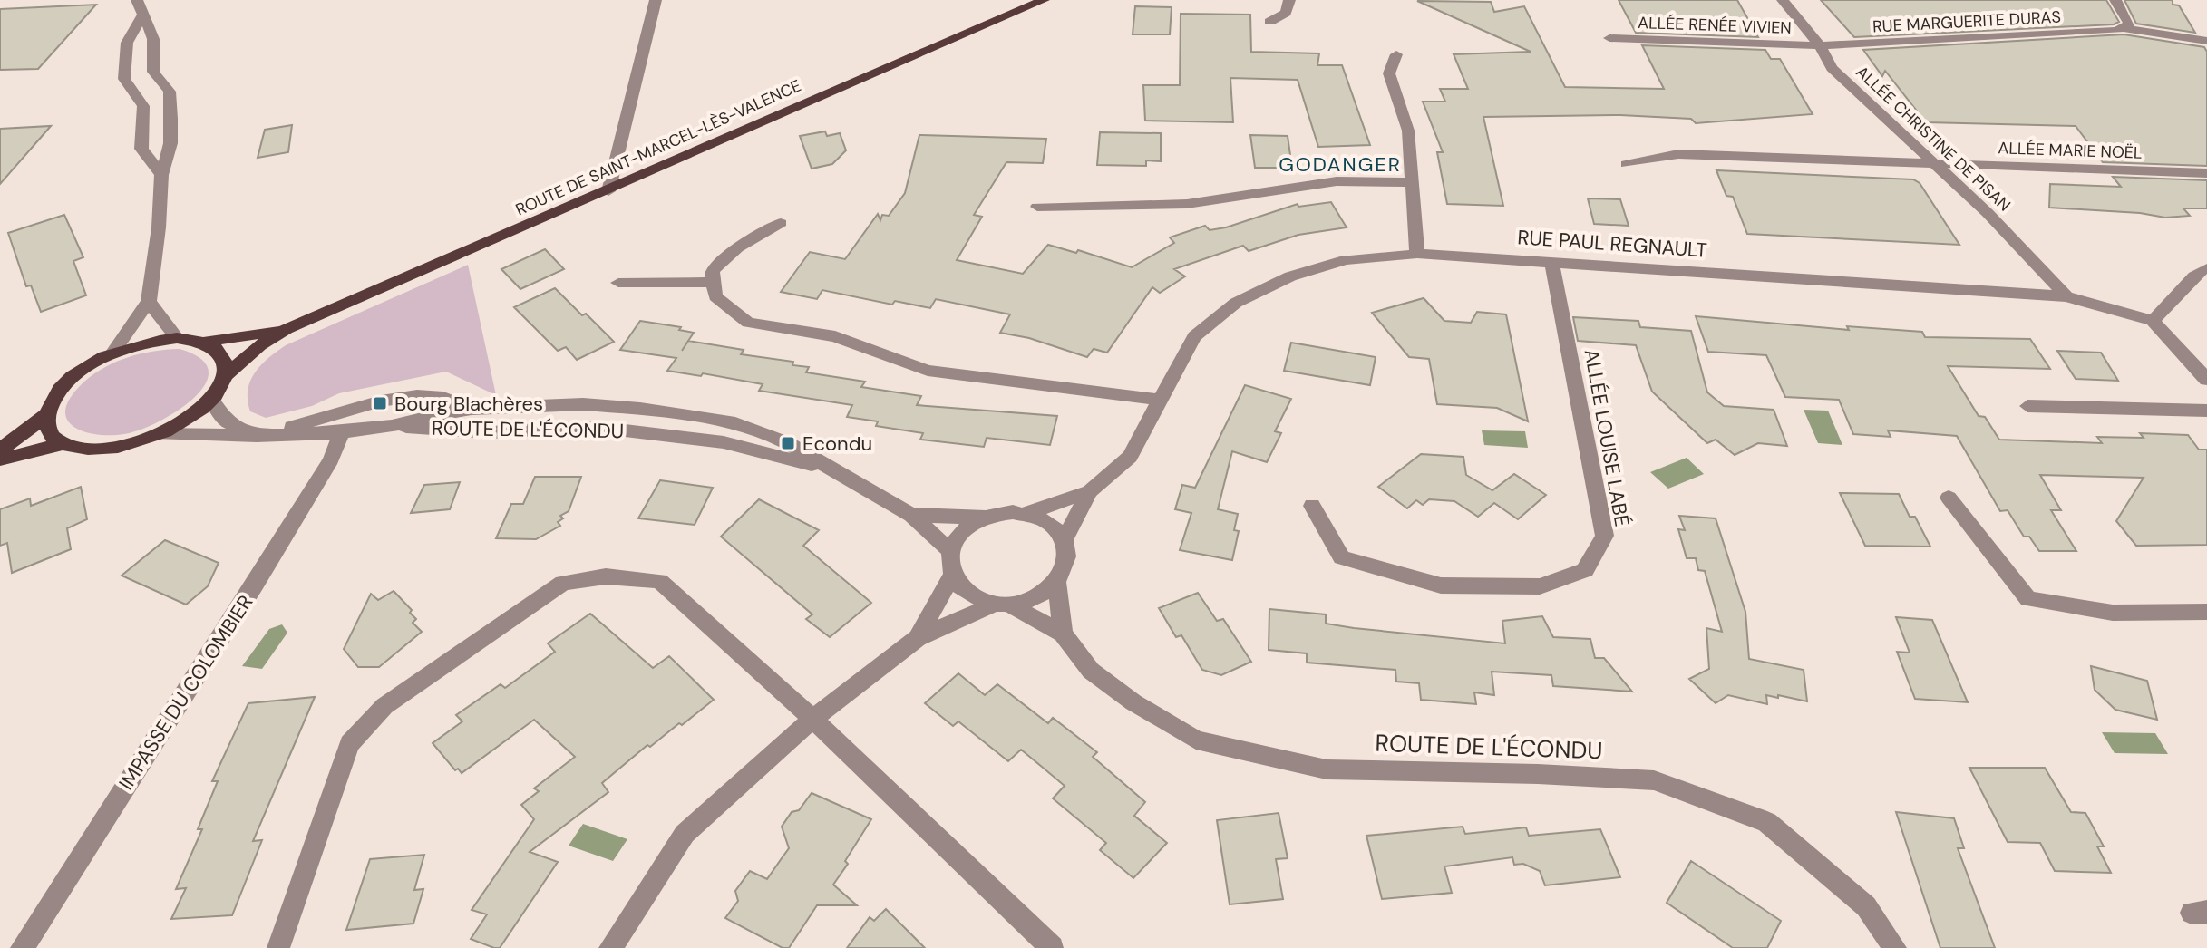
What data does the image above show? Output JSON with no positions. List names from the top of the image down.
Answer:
{
  "streets": {
    "main road": ["ROUTE DE SAINT-MARCEL-LÈS-VALENCE"],
    "street": [
      "RUE MARGUERITE DURAS",
      "ALLÉE RENÉE VIVIEN",
      "ALLÉE CHRISTINE DE PISAN",
      "ALLÉE MARIE NOËL",
      "RUE PAUL REGNAULT",
      "ROUTE DE L'ÉCONDU",
      "ALLÉE LOUISE LABÉ",
      "IMPASSE DU COLOMBIER"
    ]
  },
  "crossings": [
    ["RUE MARGUERITE DURAS", "ALLÉE RENÉE VIVIEN"],
    ["RUE MARGUERITE DURAS", "ALLÉE CHRISTINE DE PISAN"],
    ["ALLÉE RENÉE VIVIEN", "ALLÉE CHRISTINE DE PISAN"],
    ["ALLÉE CHRISTINE DE PISAN", "ALLÉE MARIE NOËL"],
    ["ALLÉE CHRISTINE DE PISAN", "RUE PAUL REGNAULT"],
    ["ROUTE DE SAINT-MARCEL-LÈS-VALENCE", "ROUTE DE L'ÉCONDU"],
    ["RUE PAUL REGNAULT", "ROUTE DE L'ÉCONDU"],
    ["RUE PAUL REGNAULT", "ALLÉE LOUISE LABÉ"],
    ["ROUTE DE L'ÉCONDU", "IMPASSE DU COLOMBIER"]
  ],
  "districts": ["GODANGER"],
  "places": {
    "transit": ["Bourg Blachères", "Econdu"]
  }
}
